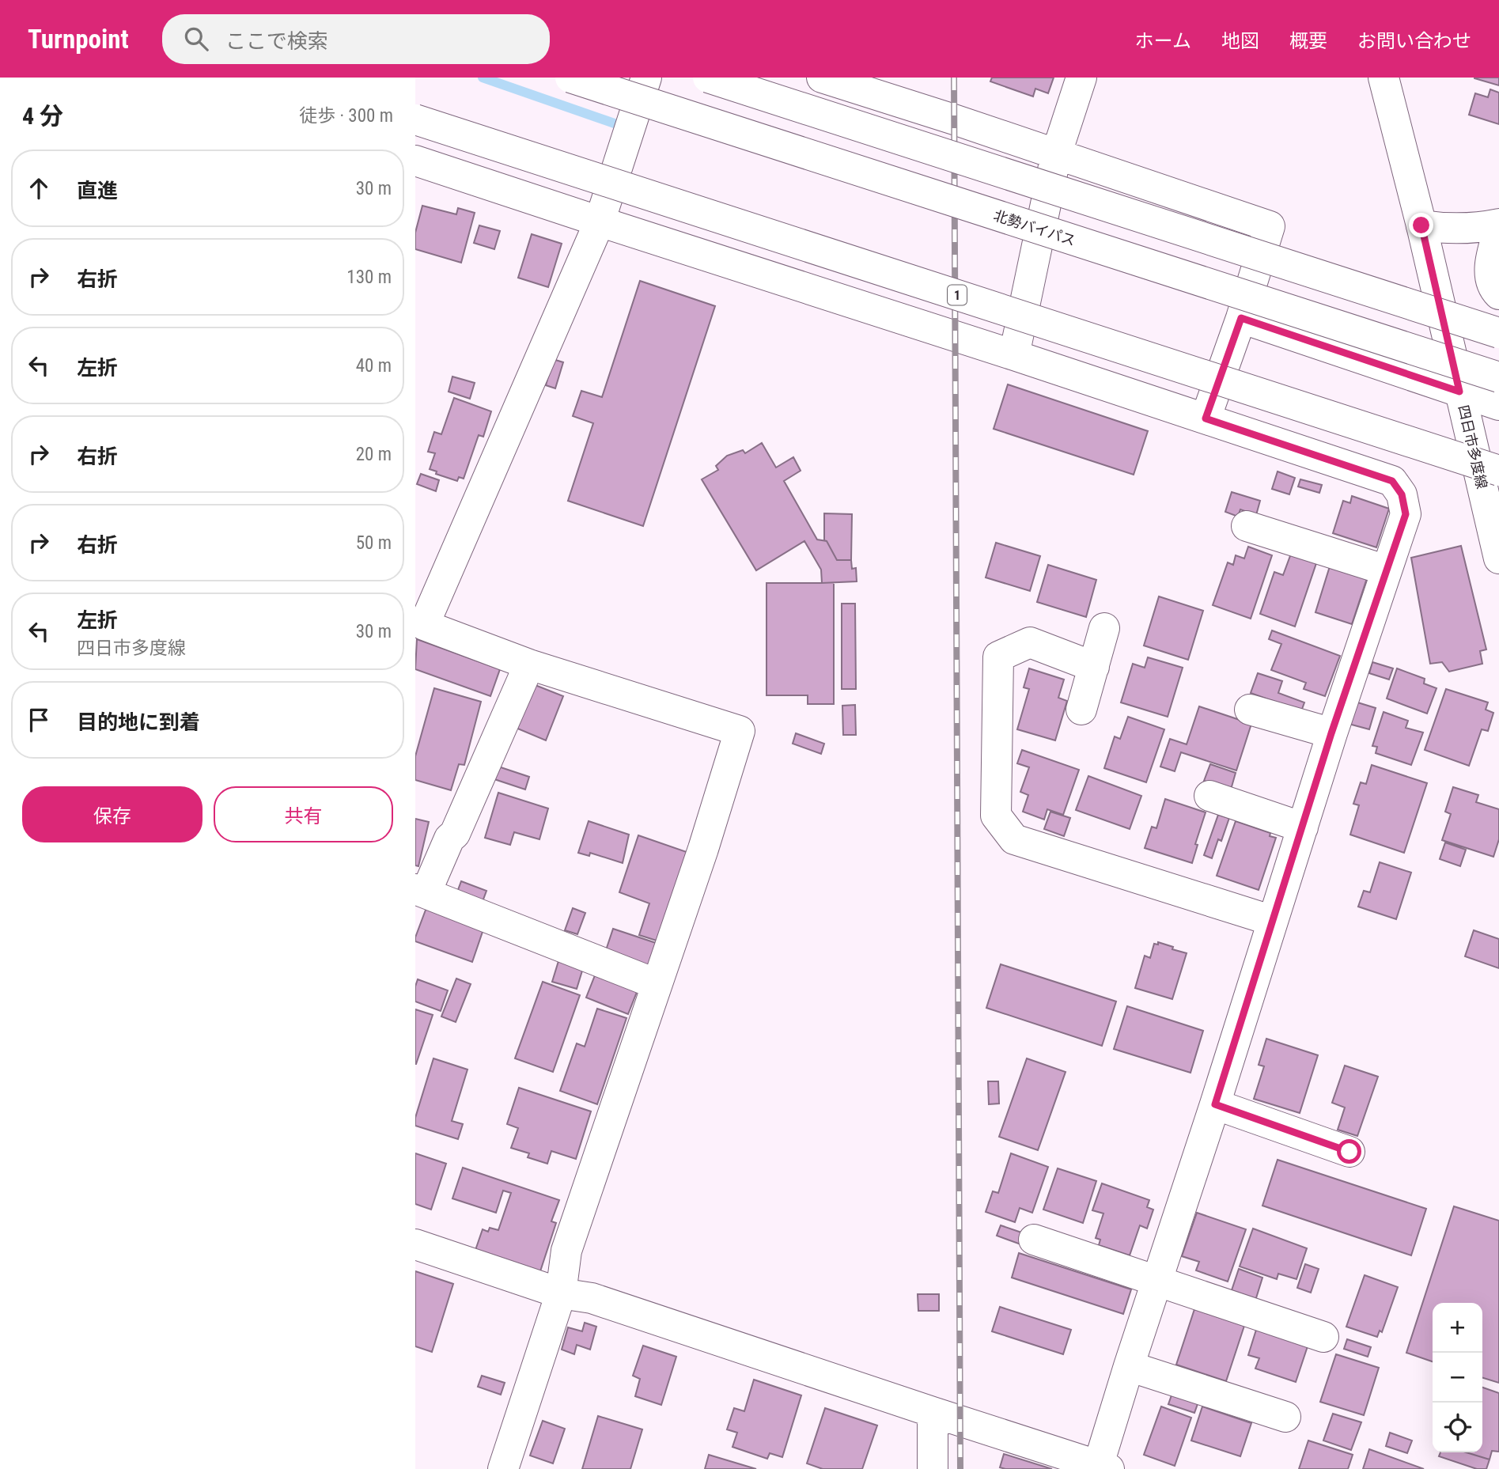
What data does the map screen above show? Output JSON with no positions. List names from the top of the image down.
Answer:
{
  "streets": {
    "main road": ["北勢バイパス", "1", "四日市多度線"]
  },
  "page": {
    "header": "Turnpoint",
    "search": "ここで検索",
    "nav": [
      "ホーム",
      "地図",
      "概要",
      "お問い合わせ"
    ],
    "heading": ["4 分", "徒歩 · 300 m"],
    "list": [
      ["直進", "30 m"],
      ["右折", "130 m"],
      ["左折", "40 m"],
      ["右折", "20 m"],
      ["右折", "50 m"],
      ["左折", "四日市多度線", "30 m"],
      "目的地に到着"
    ],
    "buttons": ["保存", "共有"],
    "map_buttons": ["+", "−"]
  }
}
